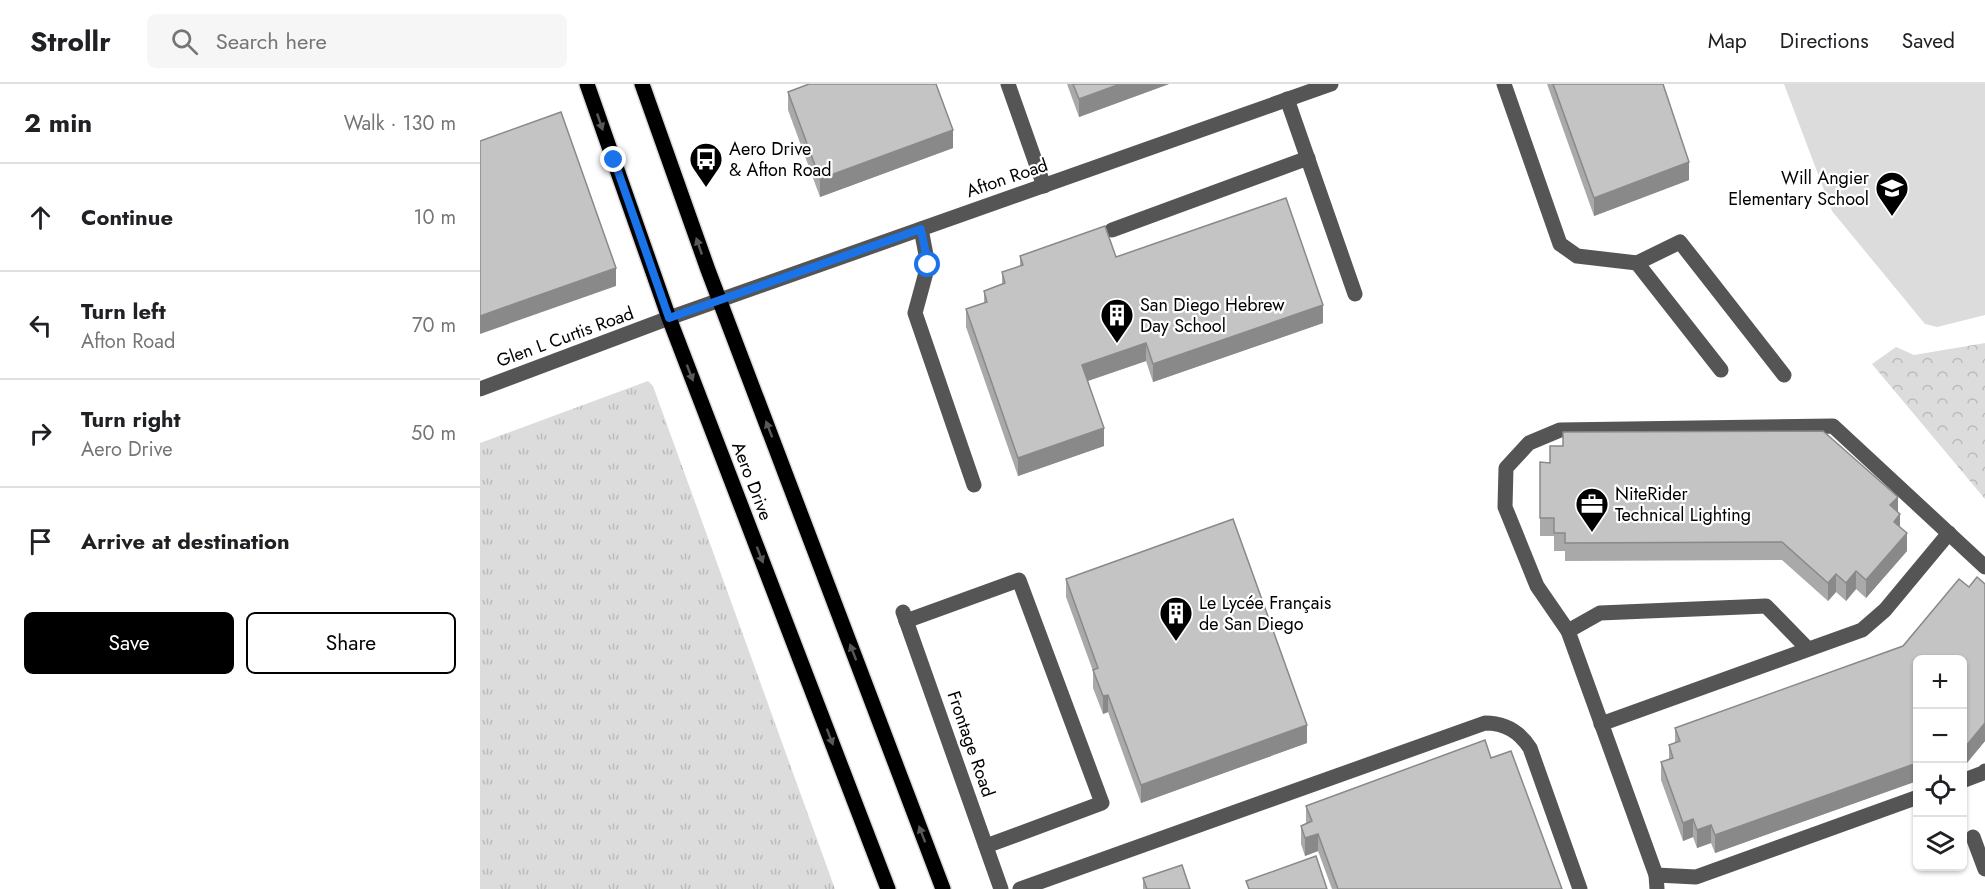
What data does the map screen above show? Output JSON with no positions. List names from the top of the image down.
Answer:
{
  "streets": {
    "main road": ["Aero Drive"],
    "street": ["Afton Road", "Glen L Curtis Road", "Frontage Road"]
  },
  "crossings": [
    ["Afton Road", "Glen L Curtis Road"],
    ["Afton Road", "Aero Drive"],
    ["Glen L Curtis Road", "Aero Drive"]
  ],
  "places": {
    "bus stop": ["Aero Drive & Afton Road"],
    "school or university": ["Will Angier Elementary School"],
    "building": ["San Diego Hebrew Day School", "Le Lycée Français de San Diego"],
    "office": ["NiteRider Technical Lighting"]
  },
  "page": {
    "header": "Strollr",
    "search": "Search here",
    "nav": ["Map", "Directions", "Saved"],
    "heading": ["2 min", "Walk · 130 m"],
    "list": [
      ["Continue", "10 m"],
      ["Turn left", "Afton Road", "70 m"],
      ["Turn right", "Aero Drive", "50 m"],
      "Arrive at destination"
    ],
    "buttons": ["Save", "Share"],
    "map_buttons": ["+", "−"]
  }
}
